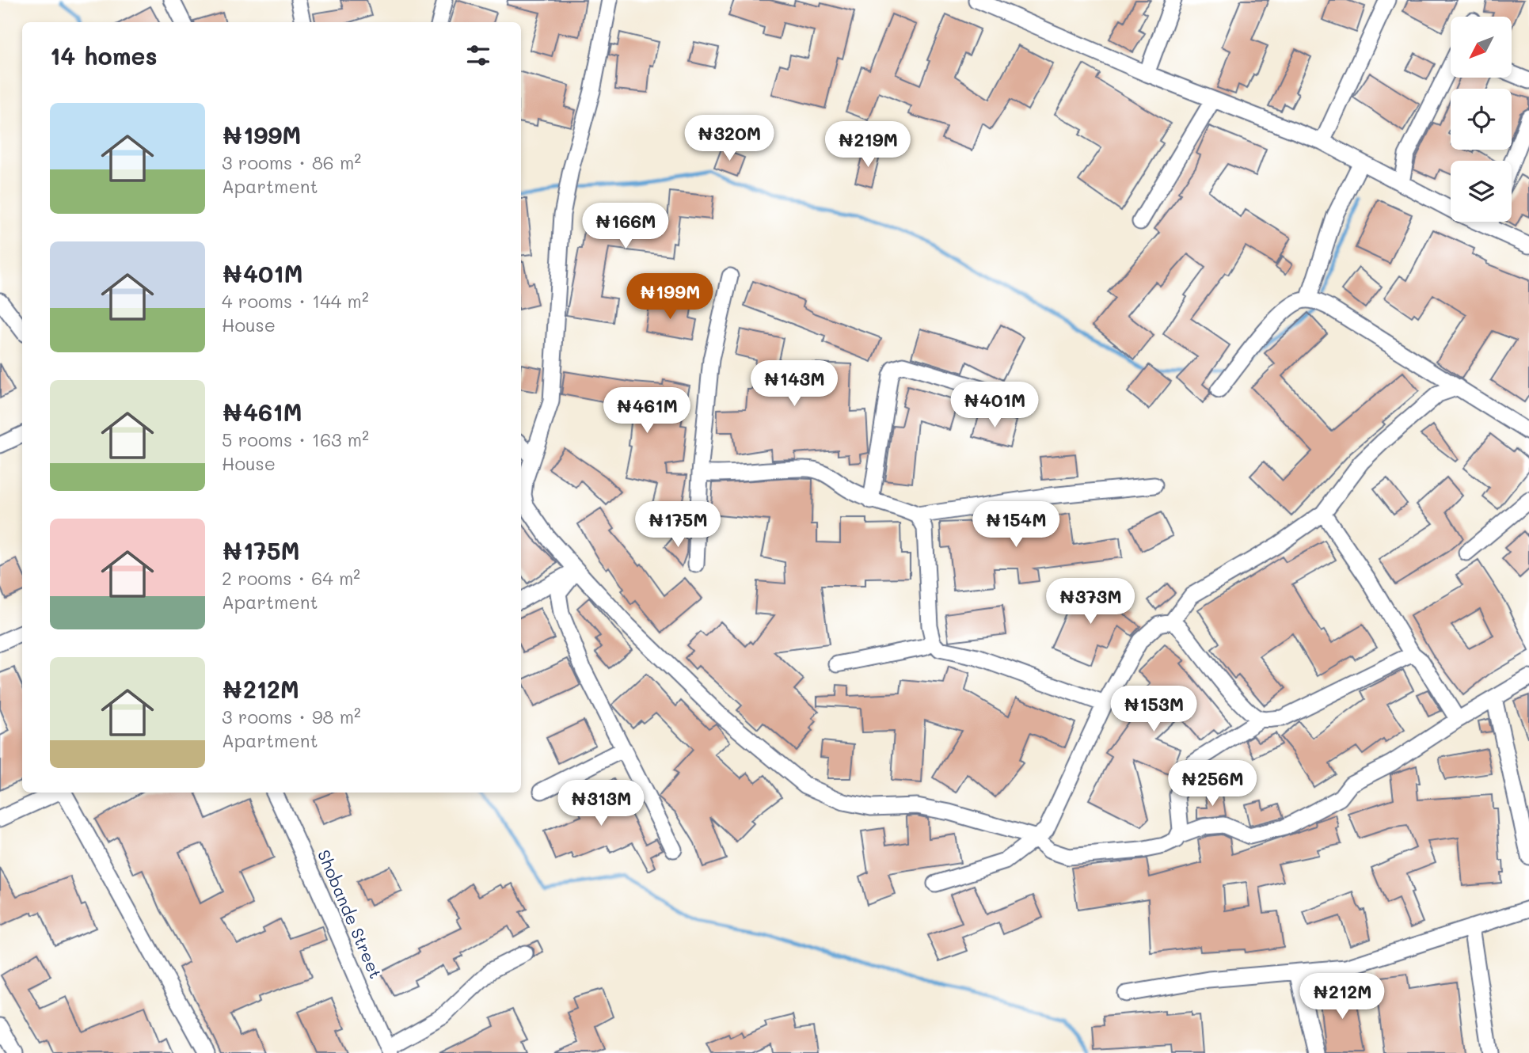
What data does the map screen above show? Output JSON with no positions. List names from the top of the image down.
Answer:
{
  "streets": {
    "street": ["Shobande Street"]
  },
  "north": "bottom left",
  "page": {
    "heading": "14 homes",
    "list": [
      {
        "name": "₦199M",
        "note": "3 rooms · 86 m² · Apartment"
      },
      {
        "name": "₦401M",
        "note": "4 rooms · 144 m² · House"
      },
      {
        "name": "₦461M",
        "note": "5 rooms · 163 m² · House"
      },
      {
        "name": "₦175M",
        "note": "2 rooms · 64 m² · Apartment"
      },
      {
        "name": "₦212M",
        "note": "3 rooms · 98 m² · Apartment"
      }
    ],
    "price": [
      "₦320M",
      "₦219M",
      "₦166M",
      "₦199M",
      "₦143M",
      "₦401M",
      "₦461M",
      "₦175M",
      "₦154M",
      "₦373M",
      "₦153M",
      "₦256M",
      "₦313M",
      "₦212M"
    ]
  }
}
